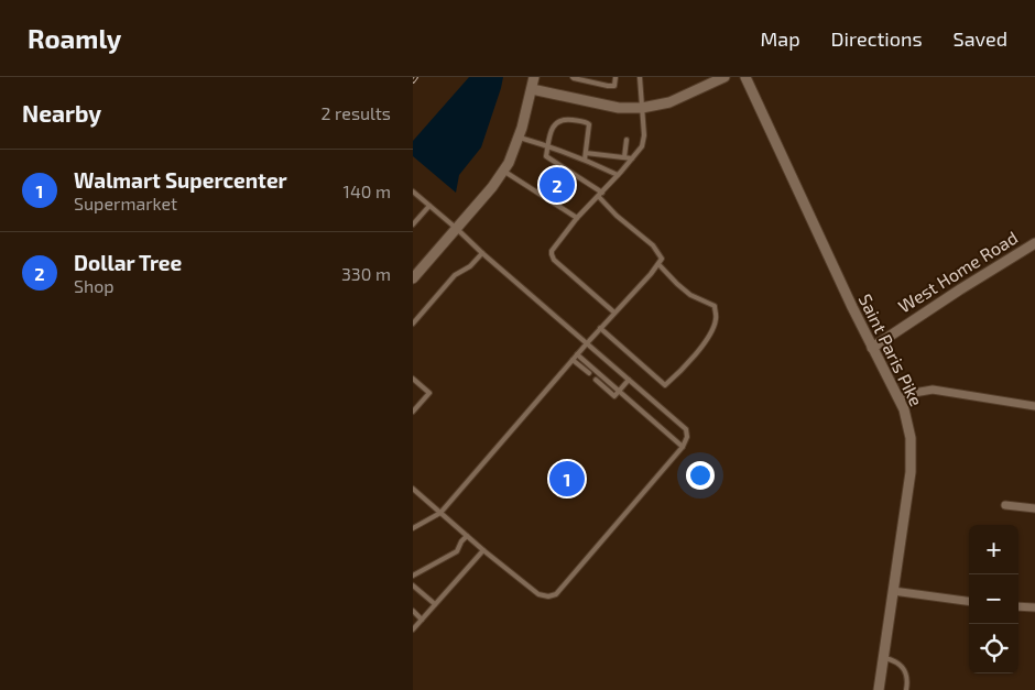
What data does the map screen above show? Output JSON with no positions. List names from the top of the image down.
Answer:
{
  "streets": {
    "street": ["West Home Road", "Saint Paris Pike"]
  },
  "crossings": [
    ["West Home Road", "Saint Paris Pike"]
  ],
  "page": {
    "header": "Roamly",
    "nav": ["Map", "Directions", "Saved"],
    "heading": ["Nearby", "2 results"],
    "list": [
      {
        "mark": "1",
        "name": "Walmart Supercenter",
        "note": "Supermarket",
        "value": "140 m"
      },
      {
        "mark": "2",
        "name": "Dollar Tree",
        "note": "Shop",
        "value": "330 m"
      }
    ],
    "pins": ["2", "1"],
    "map_buttons": ["+", "−"]
  }
}
